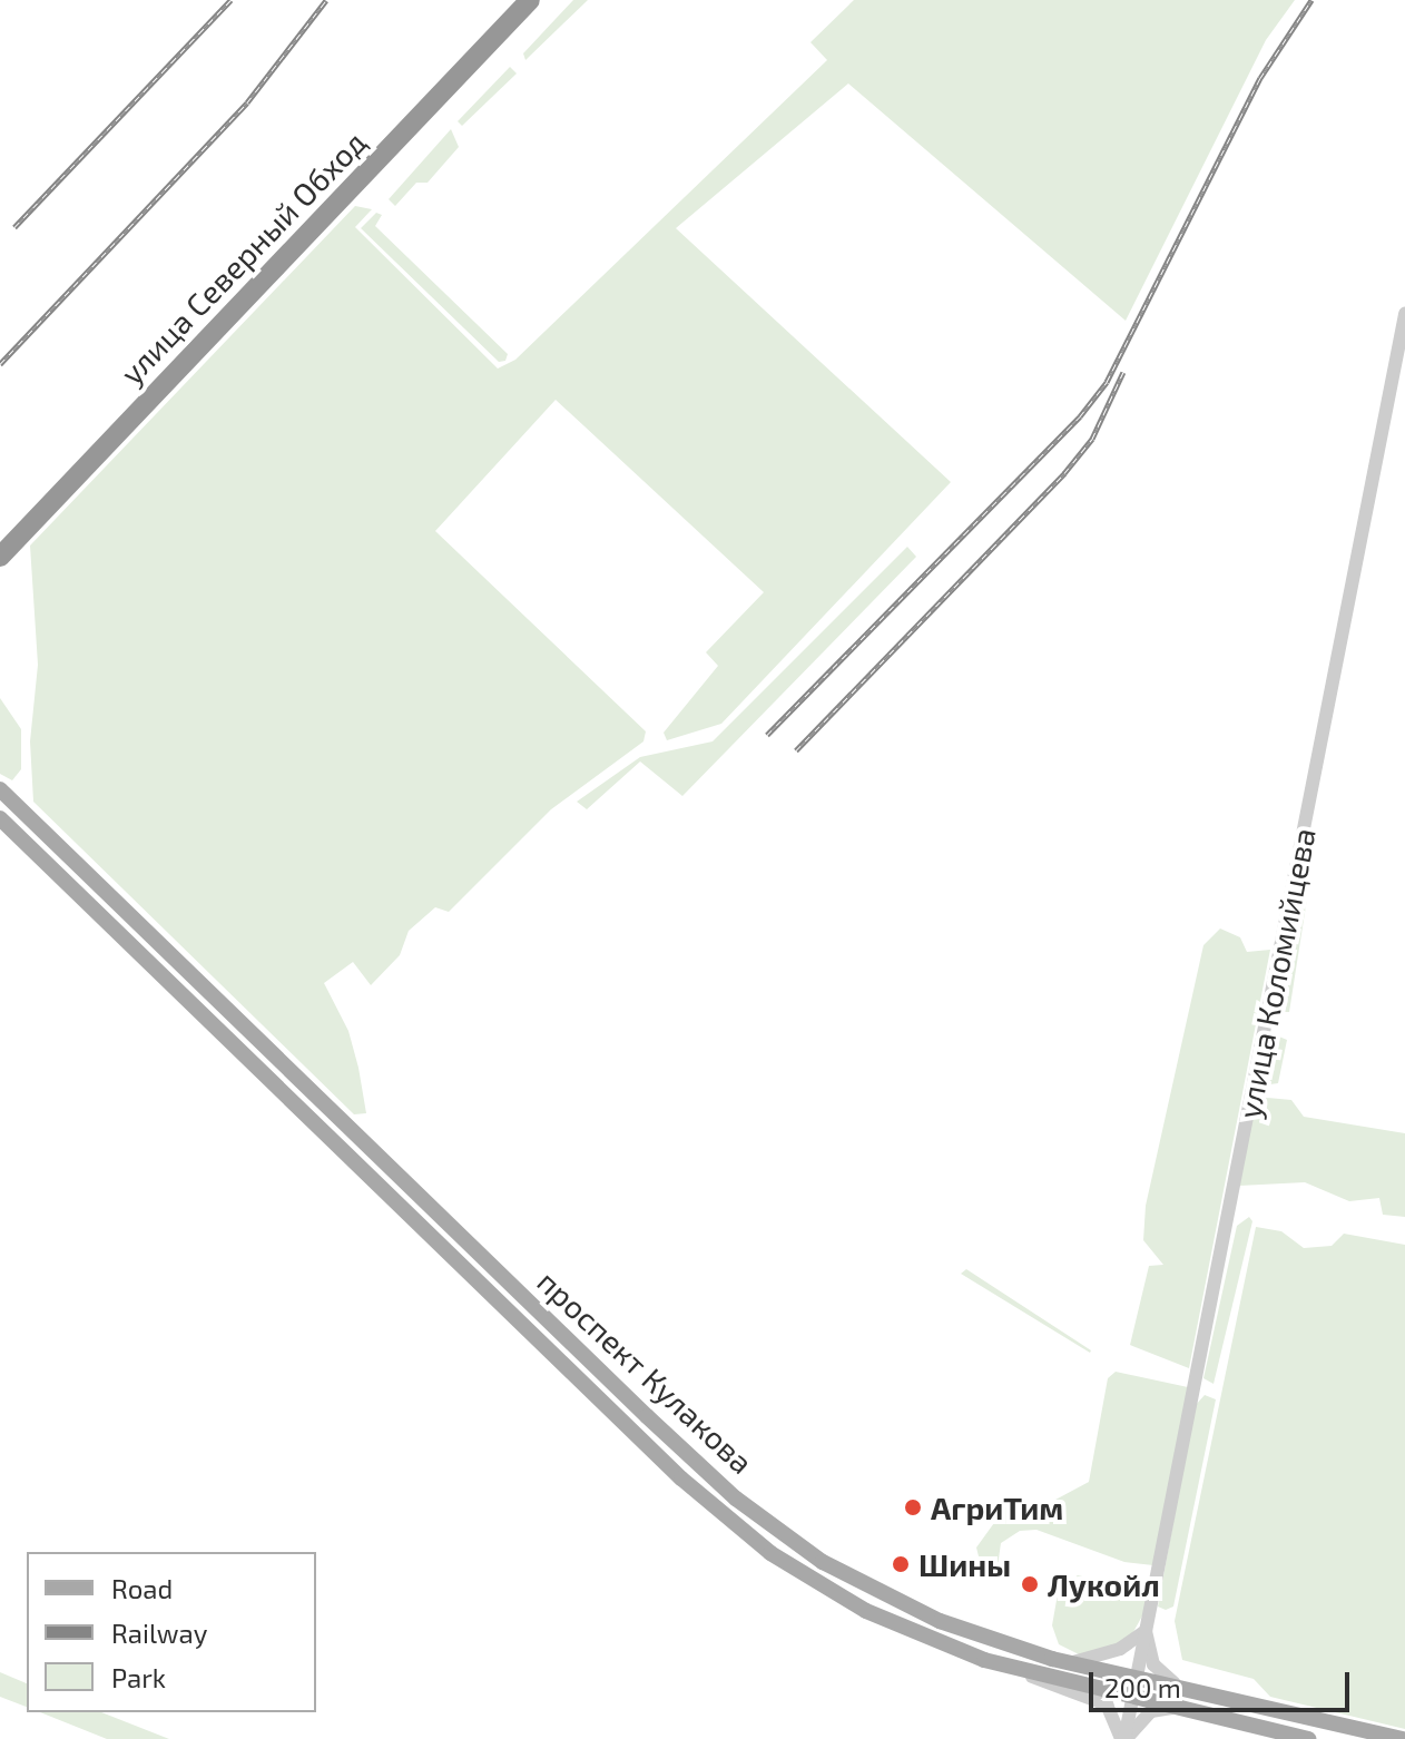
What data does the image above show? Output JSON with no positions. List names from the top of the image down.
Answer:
{
  "streets": {
    "highway": ["улица Северный Обход"],
    "main road": ["проспект Кулакова"],
    "street": ["улица Коломийцева"]
  },
  "crossings": [
    ["улица Коломийцева", "проспект Кулакова"]
  ],
  "places": ["АгриТим", "Шины", "Лукойл"],
  "legend": ["Road", "Railway", "Park"],
  "scale_bar": "200 m"
}
